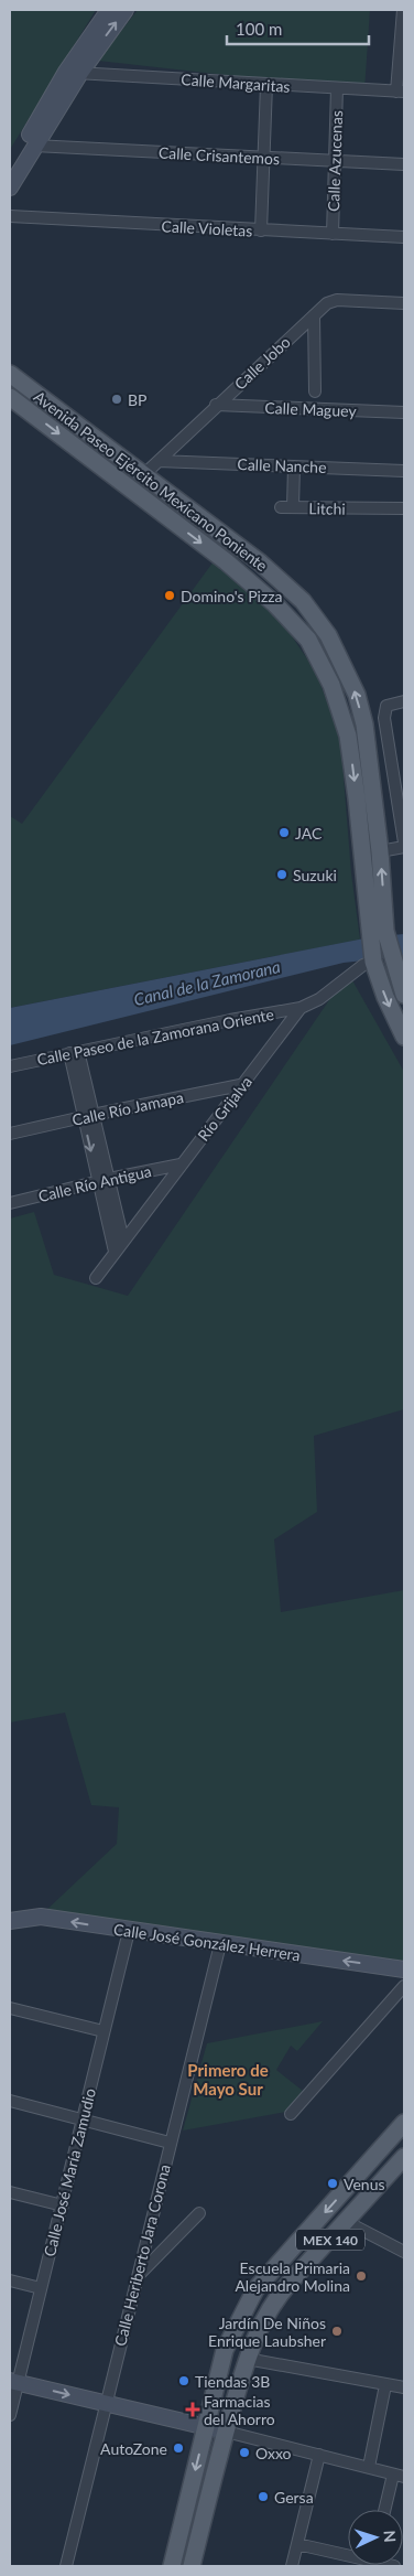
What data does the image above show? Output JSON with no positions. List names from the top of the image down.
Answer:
{
  "streets": {
    "main road": ["Avenida Paseo Ejército Mexicano Poniente", "MEX 140"],
    "street": [
      "Calle Margaritas",
      "Calle Crisantemos",
      "Calle Azucenas",
      "Calle Violetas",
      "Calle Jobo",
      "Calle Maguey",
      "Calle Nanche",
      "Litchi",
      "Calle Paseo de la Zamorana Oriente",
      "Calle Río Jamapa",
      "Río Grijalva",
      "Calle Río Antigua",
      "Calle José González Herrera",
      "Calle José María Zamudio",
      "Calle Heriberto Jara Corona"
    ]
  },
  "crossings": [
    ["Calle Margaritas", "Calle Azucenas"],
    ["Calle Crisantemos", "Calle Azucenas"],
    ["Calle Azucenas", "Calle Violetas"],
    ["Calle Jobo", "Calle Maguey"],
    ["Calle Jobo", "Calle Nanche"],
    ["Calle Jobo", "Avenida Paseo Ejército Mexicano Poniente"],
    ["Calle Nanche", "Litchi"],
    ["Avenida Paseo Ejército Mexicano Poniente", "Río Grijalva"],
    ["Calle Paseo de la Zamorana Oriente", "Río Grijalva"],
    ["Calle Río Jamapa", "Río Grijalva"],
    ["Río Grijalva", "Calle Río Antigua"],
    ["Calle José González Herrera", "Calle José María Zamudio"],
    ["Calle José González Herrera", "Calle Heriberto Jara Corona"]
  ],
  "one_way": ["Calle José González Herrera"],
  "districts": ["Primero de Mayo Sur"],
  "water": ["Canal de la Zamorana"],
  "places": {
    "other": [
      "BP",
      "Domino's Pizza",
      "JAC",
      "Suzuki",
      "Venus",
      "Escuela Primaria Alejandro Molina",
      "Jardín De Niños Enrique Laubsher",
      "Tiendas 3B",
      "AutoZone",
      "Oxxo",
      "Gersa"
    ],
    "health": ["Farmacias del Ahorro"]
  },
  "scale_bar": "100 m",
  "north": "right"
}
